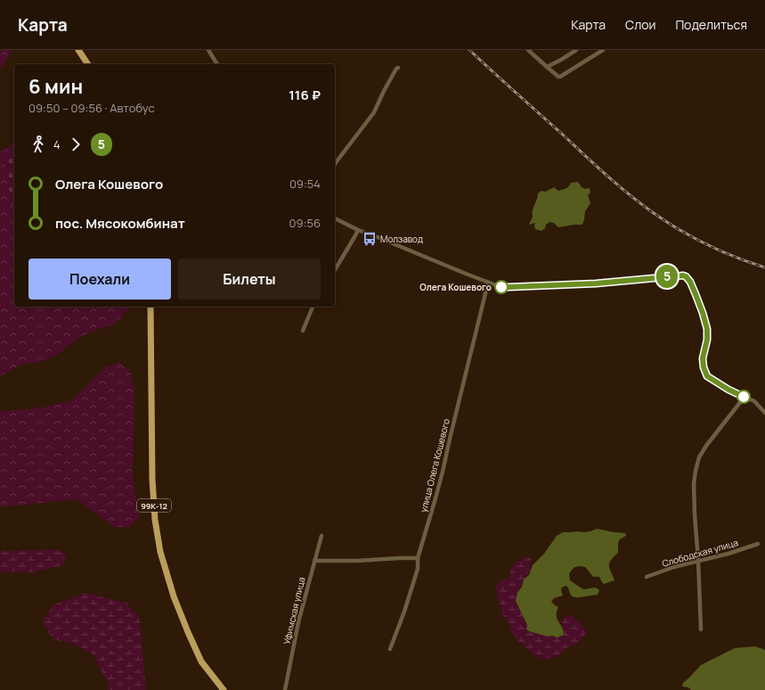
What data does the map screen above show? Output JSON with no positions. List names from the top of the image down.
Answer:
{
  "streets": {
    "main road": ["99К-12"],
    "street": ["улица Олега Кошевого", "Слободская улица", "Уфимская улица"]
  },
  "places": {
    "bus stop": ["Молзавод"],
    "other": ["Олега Кошевого"]
  },
  "lines": ["bus line 5"],
  "page": {
    "header": "Карта",
    "nav": ["Карта", "Слои", "Поделиться"],
    "on_map": "5",
    "heading": ["6 мин", "09:50 – 09:56 · Автобус", "116 ₽"],
    "legs": ["4", "5"],
    "list": [
      {
        "name": "Олега Кошевого",
        "value": "09:54"
      },
      {
        "name": "пос. Мясокомбинат",
        "value": "09:56"
      }
    ],
    "buttons": ["Поехали", "Билеты"]
  }
}
